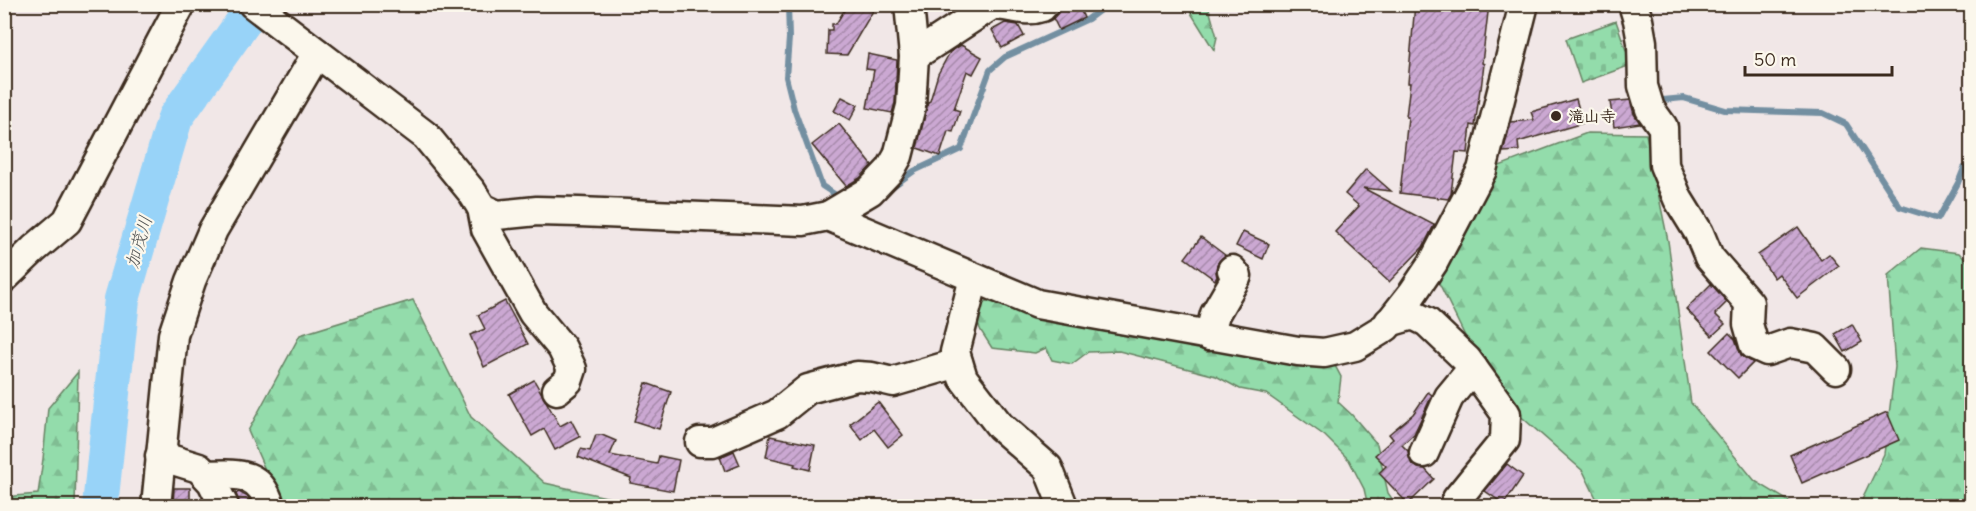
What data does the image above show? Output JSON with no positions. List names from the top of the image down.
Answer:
{
  "water": ["加茂川"],
  "places": ["滝山寺"],
  "scale_bar": "50 m"
}
